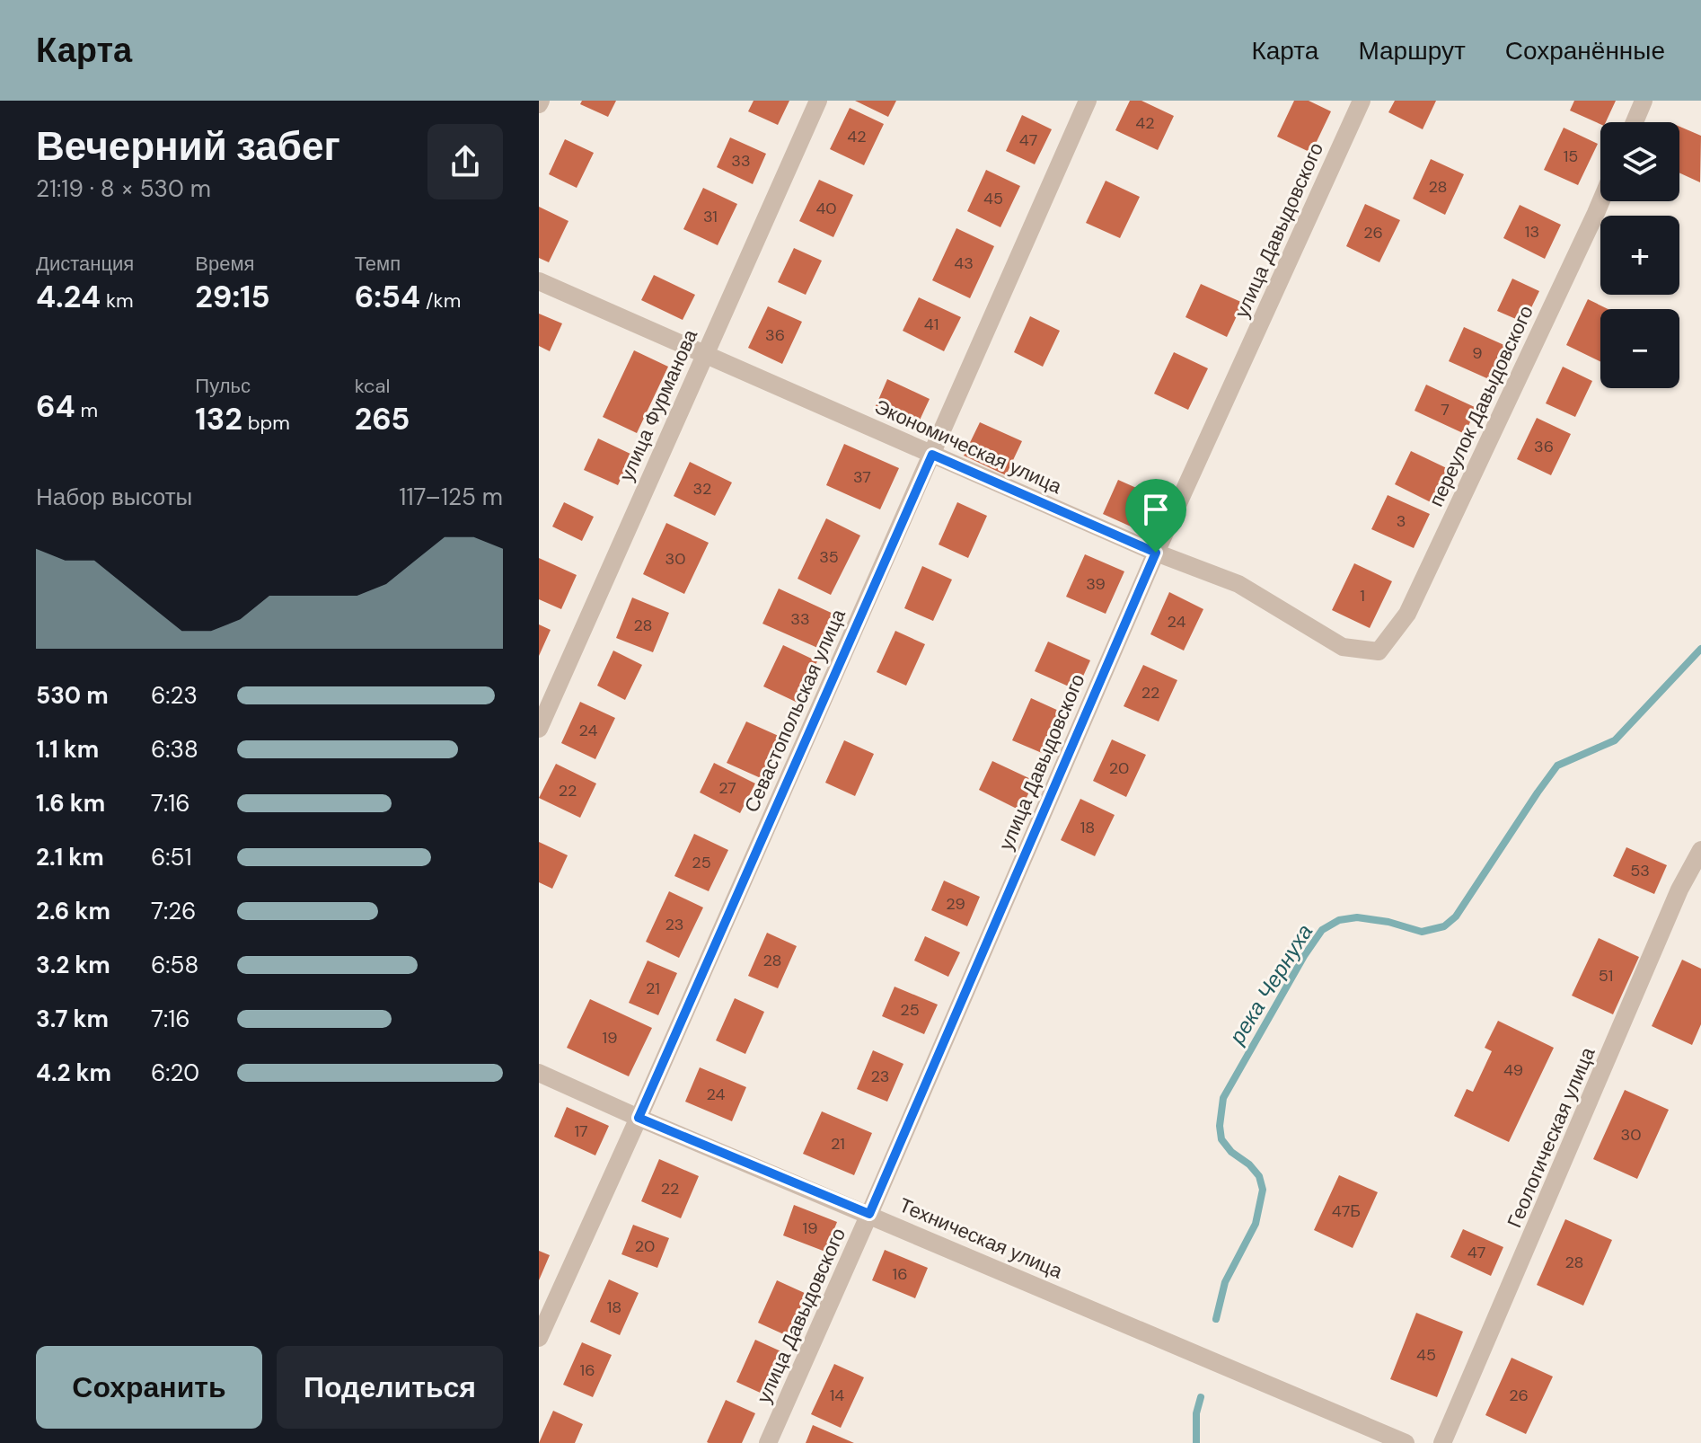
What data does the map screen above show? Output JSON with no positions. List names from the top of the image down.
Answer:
{
  "streets": {
    "street": [
      "улица Давыдовского",
      "улица Фурманова",
      "переулок Давыдовского",
      "Экономическая улица",
      "Севастопольская улица",
      "Геологическая улица",
      "Техническая улица"
    ]
  },
  "crossings": [
    ["улица Давыдовского", "Экономическая улица"],
    ["улица Давыдовского", "Техническая улица"],
    ["улица Фурманова", "Экономическая улица"],
    ["переулок Давыдовского", "Экономическая улица"],
    ["Экономическая улица", "Севастопольская улица"],
    ["Севастопольская улица", "Техническая улица"]
  ],
  "water": ["река Чернуха"],
  "house_numbers": [
    "42",
    "42",
    "47",
    "15",
    "33",
    "28",
    "45",
    "40",
    "31",
    "13",
    "26",
    "43",
    "41",
    "36",
    "9",
    "7",
    "36",
    "37",
    "32",
    "3",
    "35",
    "30",
    "39",
    "1",
    "33",
    "24",
    "28",
    "22",
    "24",
    "20",
    "27",
    "22",
    "18",
    "25",
    "53",
    "29",
    "23",
    "28",
    "51",
    "21",
    "25",
    "19",
    "49",
    "23",
    "24",
    "17",
    "30",
    "21",
    "22",
    "47Б",
    "19",
    "20",
    "47",
    "28",
    "16",
    "18",
    "45",
    "16",
    "14",
    "26"
  ],
  "page": {
    "header": "Карта",
    "nav": ["Карта", "Маршрут", "Сохранённые"],
    "heading": ["Вечерний забег", "21:19 · 8 × 530 m"],
    "map_buttons": ["+", "−"],
    "stats": [
      ["Дистанция", "4.24 km"],
      ["Время", "29:15"],
      ["Темп", "6:54 /km"],
      ["64 m"],
      ["Пульс", "132 bpm"],
      ["kcal", "265"]
    ],
    "chart": ["Набор высоты", "117–125 m"],
    "list": [
      {
        "name": "530 m",
        "note": "6:23"
      },
      {
        "name": "1.1 km",
        "note": "6:38"
      },
      {
        "name": "1.6 km",
        "note": "7:16"
      },
      {
        "name": "2.1 km",
        "note": "6:51"
      },
      {
        "name": "2.6 km",
        "note": "7:26"
      },
      {
        "name": "3.2 km",
        "note": "6:58"
      },
      {
        "name": "3.7 km",
        "note": "7:16"
      },
      {
        "name": "4.2 km",
        "note": "6:20"
      }
    ],
    "buttons": ["Сохранить", "Поделиться"]
  }
}
